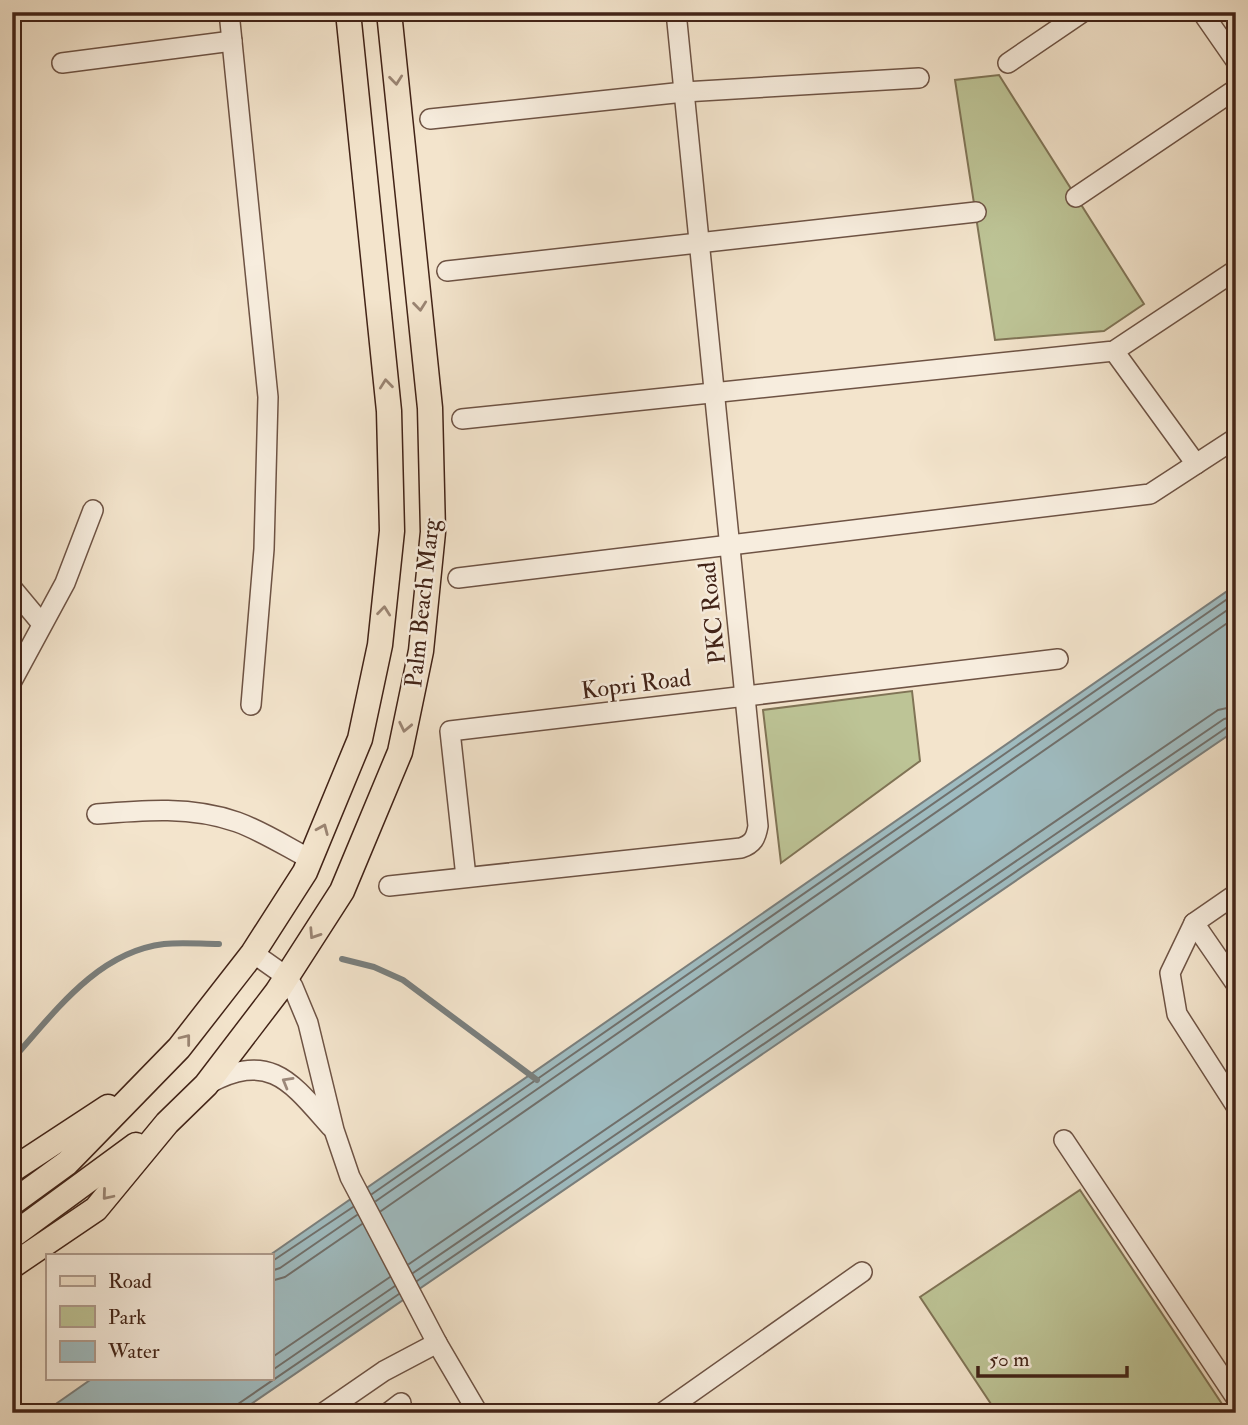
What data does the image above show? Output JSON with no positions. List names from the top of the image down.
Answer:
{
  "streets": {
    "main road": ["Palm Beach Marg"],
    "street": ["PKC Road", "Kopri Road"]
  },
  "crossings": [
    ["PKC Road", "Kopri Road"]
  ],
  "legend": ["Road", "Park", "Water"],
  "scale_bar": "50 m"
}
